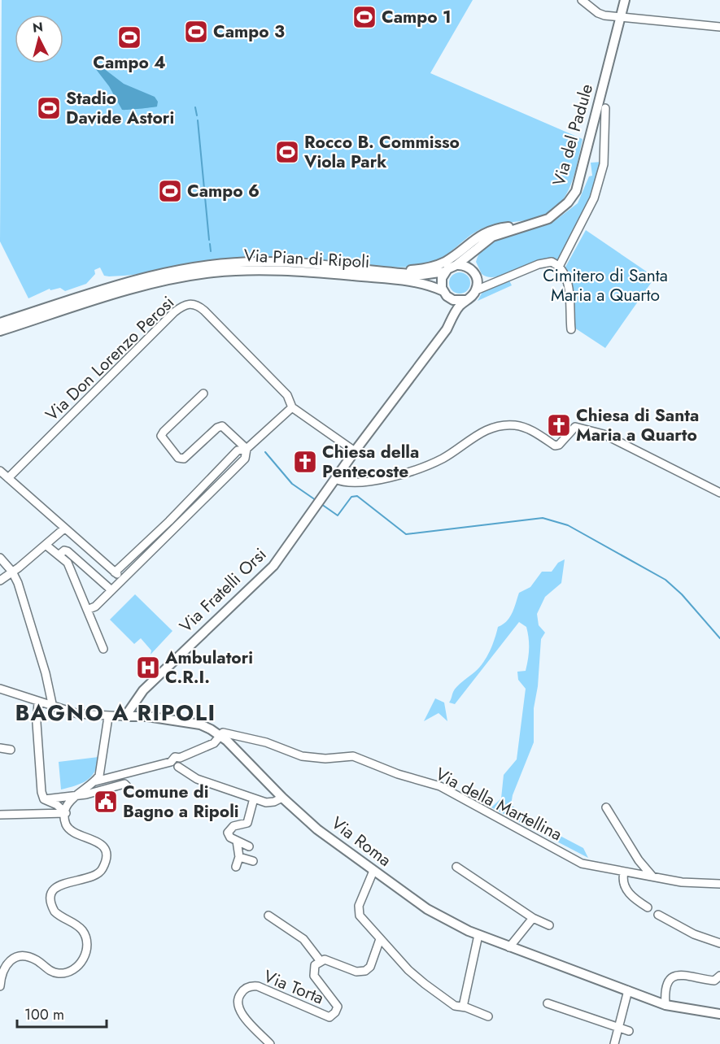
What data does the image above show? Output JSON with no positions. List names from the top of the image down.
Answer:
{
  "streets": {
    "main road": [
      "Via del Padule",
      "Via Pian di Ripoli",
      "Via Fratelli Orsi",
      "Via Roma"
    ],
    "street": ["Via Don Lorenzo Perosi", "Via della Martellina", "Via Torta"]
  },
  "crossings": [
    ["Via del Padule", "Via Pian di Ripoli"],
    ["Via Fratelli Orsi", "Via Roma"],
    ["Via della Martellina", "Via Roma"]
  ],
  "districts": ["BAGNO A RIPOLI"],
  "parks": ["Cimitero di Santa Maria a Quarto"],
  "places": {
    "sports": [
      "Campo 1",
      "Campo 3",
      "Campo 4",
      "Stadio Davide Astori",
      "Rocco B. Commisso Viola Park",
      "Campo 6"
    ],
    "church": ["Chiesa di Santa Maria a Quarto", "Chiesa della Pentecoste"],
    "hospital": ["Ambulatori C.R.I."],
    "public building": ["Comune di Bagno a Ripoli"]
  },
  "scale_bar": "100 m",
  "north": "top"
}
